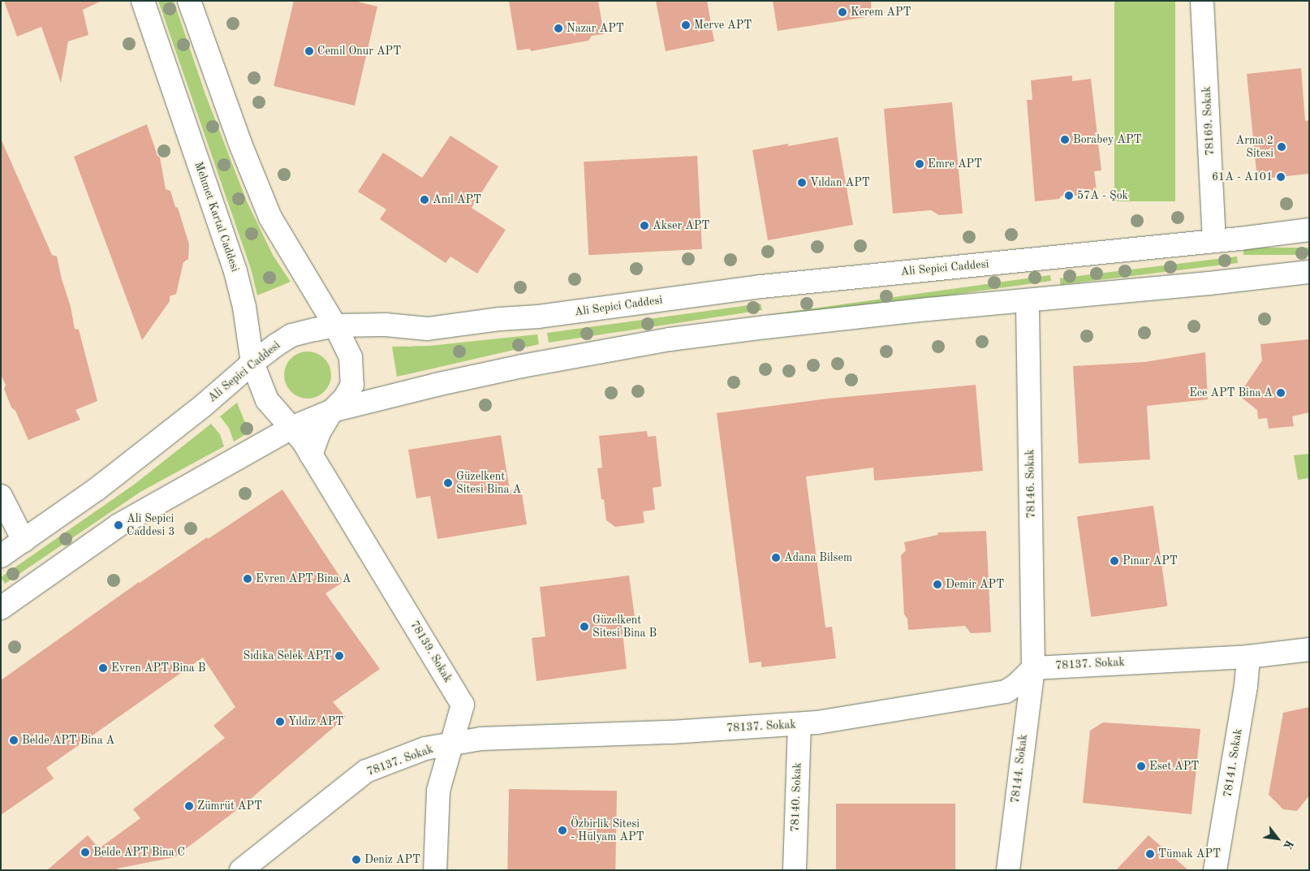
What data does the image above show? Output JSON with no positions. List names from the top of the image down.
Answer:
{
  "streets": {
    "main road": [
      "78169. Sokak",
      "Mehmet Kartal Caddesi",
      "Ali Sepici Caddesi",
      "78146. Sokak",
      "78139. Sokak",
      "78137. Sokak",
      "78141. Sokak",
      "78144. Sokak",
      "78140. Sokak"
    ]
  },
  "crossings": [
    ["78169. Sokak", "Ali Sepici Caddesi"],
    ["Mehmet Kartal Caddesi", "Ali Sepici Caddesi"],
    ["Mehmet Kartal Caddesi", "78139. Sokak"],
    ["Ali Sepici Caddesi", "78139. Sokak"],
    ["78146. Sokak", "78137. Sokak"],
    ["78146. Sokak", "78144. Sokak"],
    ["78139. Sokak", "78137. Sokak"],
    ["78137. Sokak", "78141. Sokak"],
    ["78137. Sokak", "78144. Sokak"],
    ["78137. Sokak", "78140. Sokak"]
  ],
  "places": [
    "Kerem APT",
    "Merve APT",
    "Nazar APT",
    "Cemil Onur APT",
    "Borabey APT",
    "Arma 2 Sitesi",
    "Emre APT",
    "61A - A101",
    "Vıldan APT",
    "57A - Şok",
    "Anıl APT",
    "Akser APT",
    "Ece APT Bina A",
    "Güzelkent Sitesi Bina A",
    "Ali Sepici Caddesi 3",
    "Adana Bilsem",
    "Pınar APT",
    "Evren APT Bina A",
    "Demir APT",
    "Güzelkent Sitesi Bina B",
    "Sıdıka Selek APT",
    "Evren APT Bina B",
    "Yıldız APT",
    "Belde APT Bina A",
    "Eset APT",
    "Zümrüt APT",
    "Özbirlik Sitesi - Hülyam APT",
    "Belde APT Bina C",
    "Tümak APT",
    "Deniz APT"
  ],
  "north": "bottom right"
}
